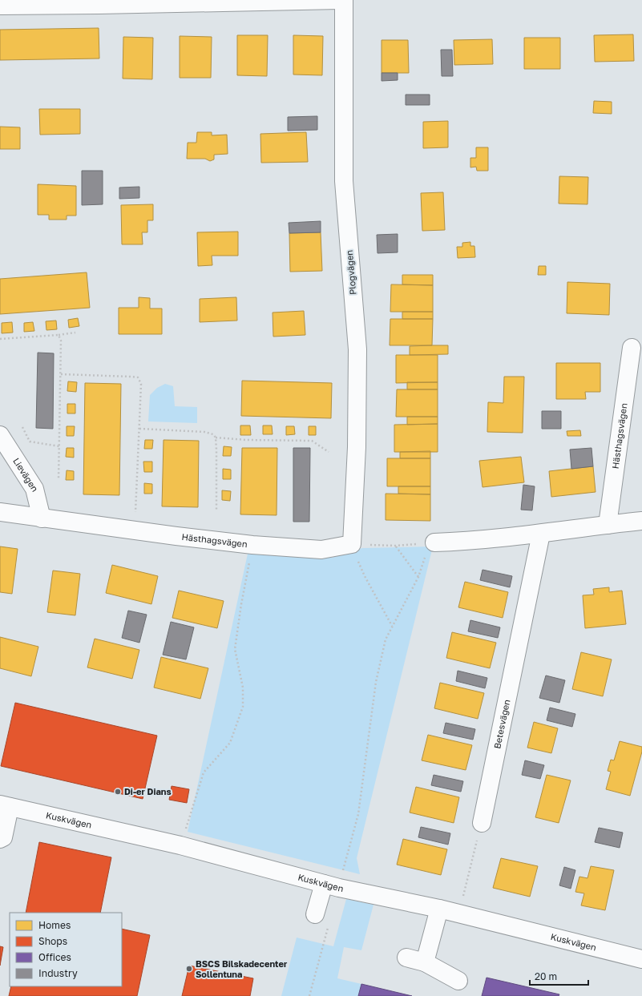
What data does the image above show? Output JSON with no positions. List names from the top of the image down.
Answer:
{
  "streets": {
    "street": [
      "Plogvägen",
      "Hästhagsvägen",
      "Lievägen",
      "Betesvägen",
      "Kuskvägen"
    ]
  },
  "crossings": [
    ["Plogvägen", "Hästhagsvägen"],
    ["Hästhagsvägen", "Lievägen"]
  ],
  "places": ["Di-er Dians", "BSCS Bilskadecenter Sollentuna"],
  "legend": [
    "Homes",
    "Shops",
    "Offices",
    "Industry"
  ],
  "scale_bar": "20 m"
}
